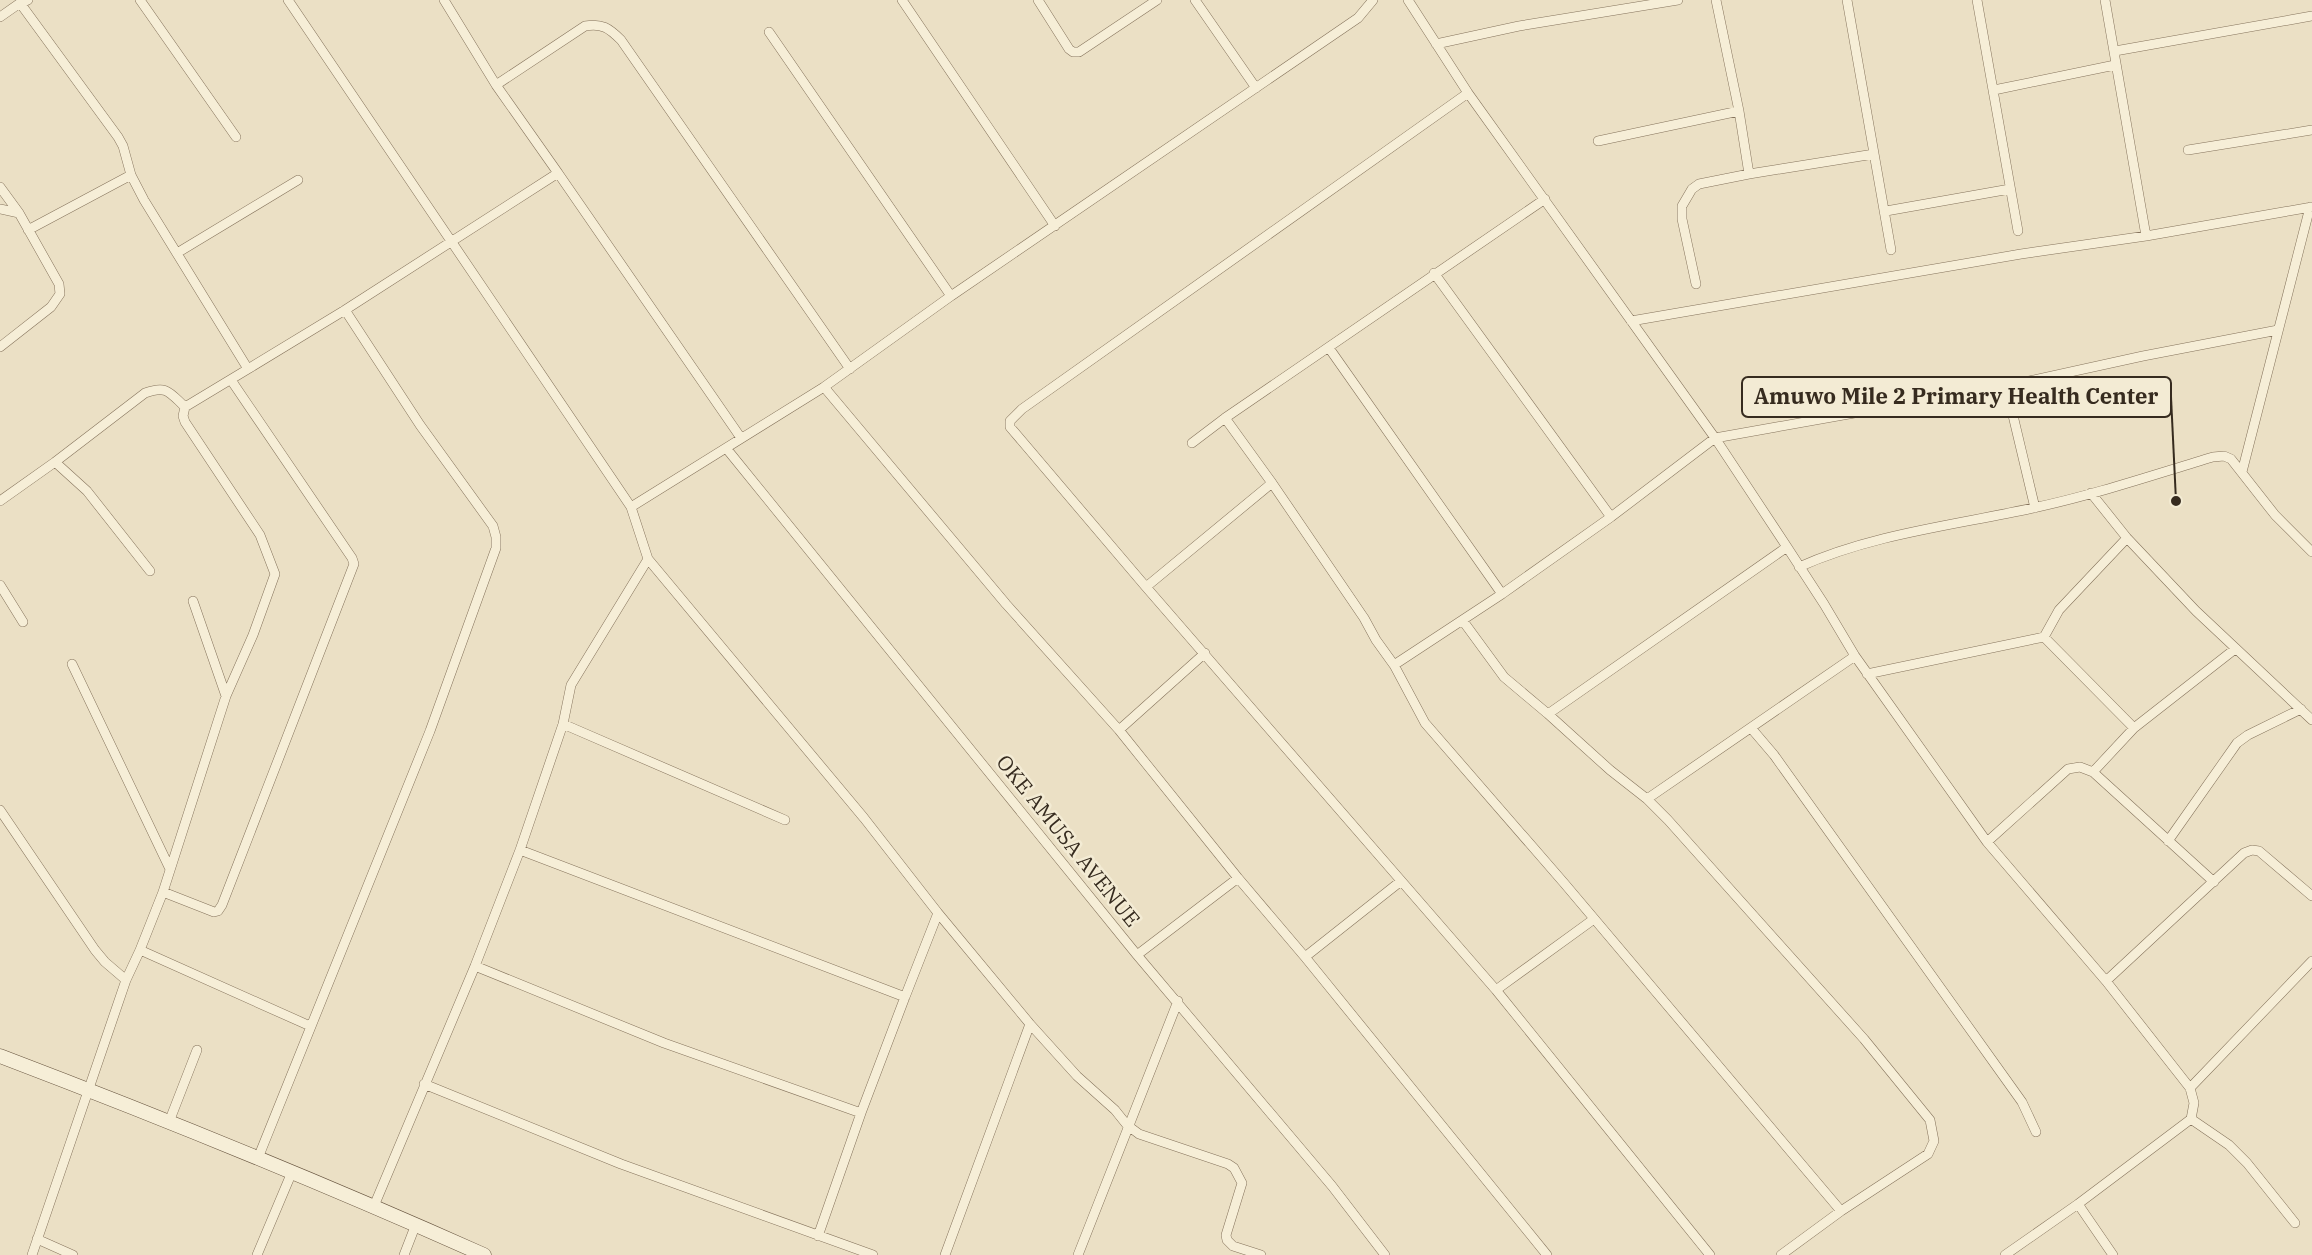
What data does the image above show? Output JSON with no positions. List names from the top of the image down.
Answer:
{
  "streets": {
    "street": ["OKE AMUSA AVENUE"]
  },
  "places": ["Amuwo Mile 2 Primary Health Center"]
}
